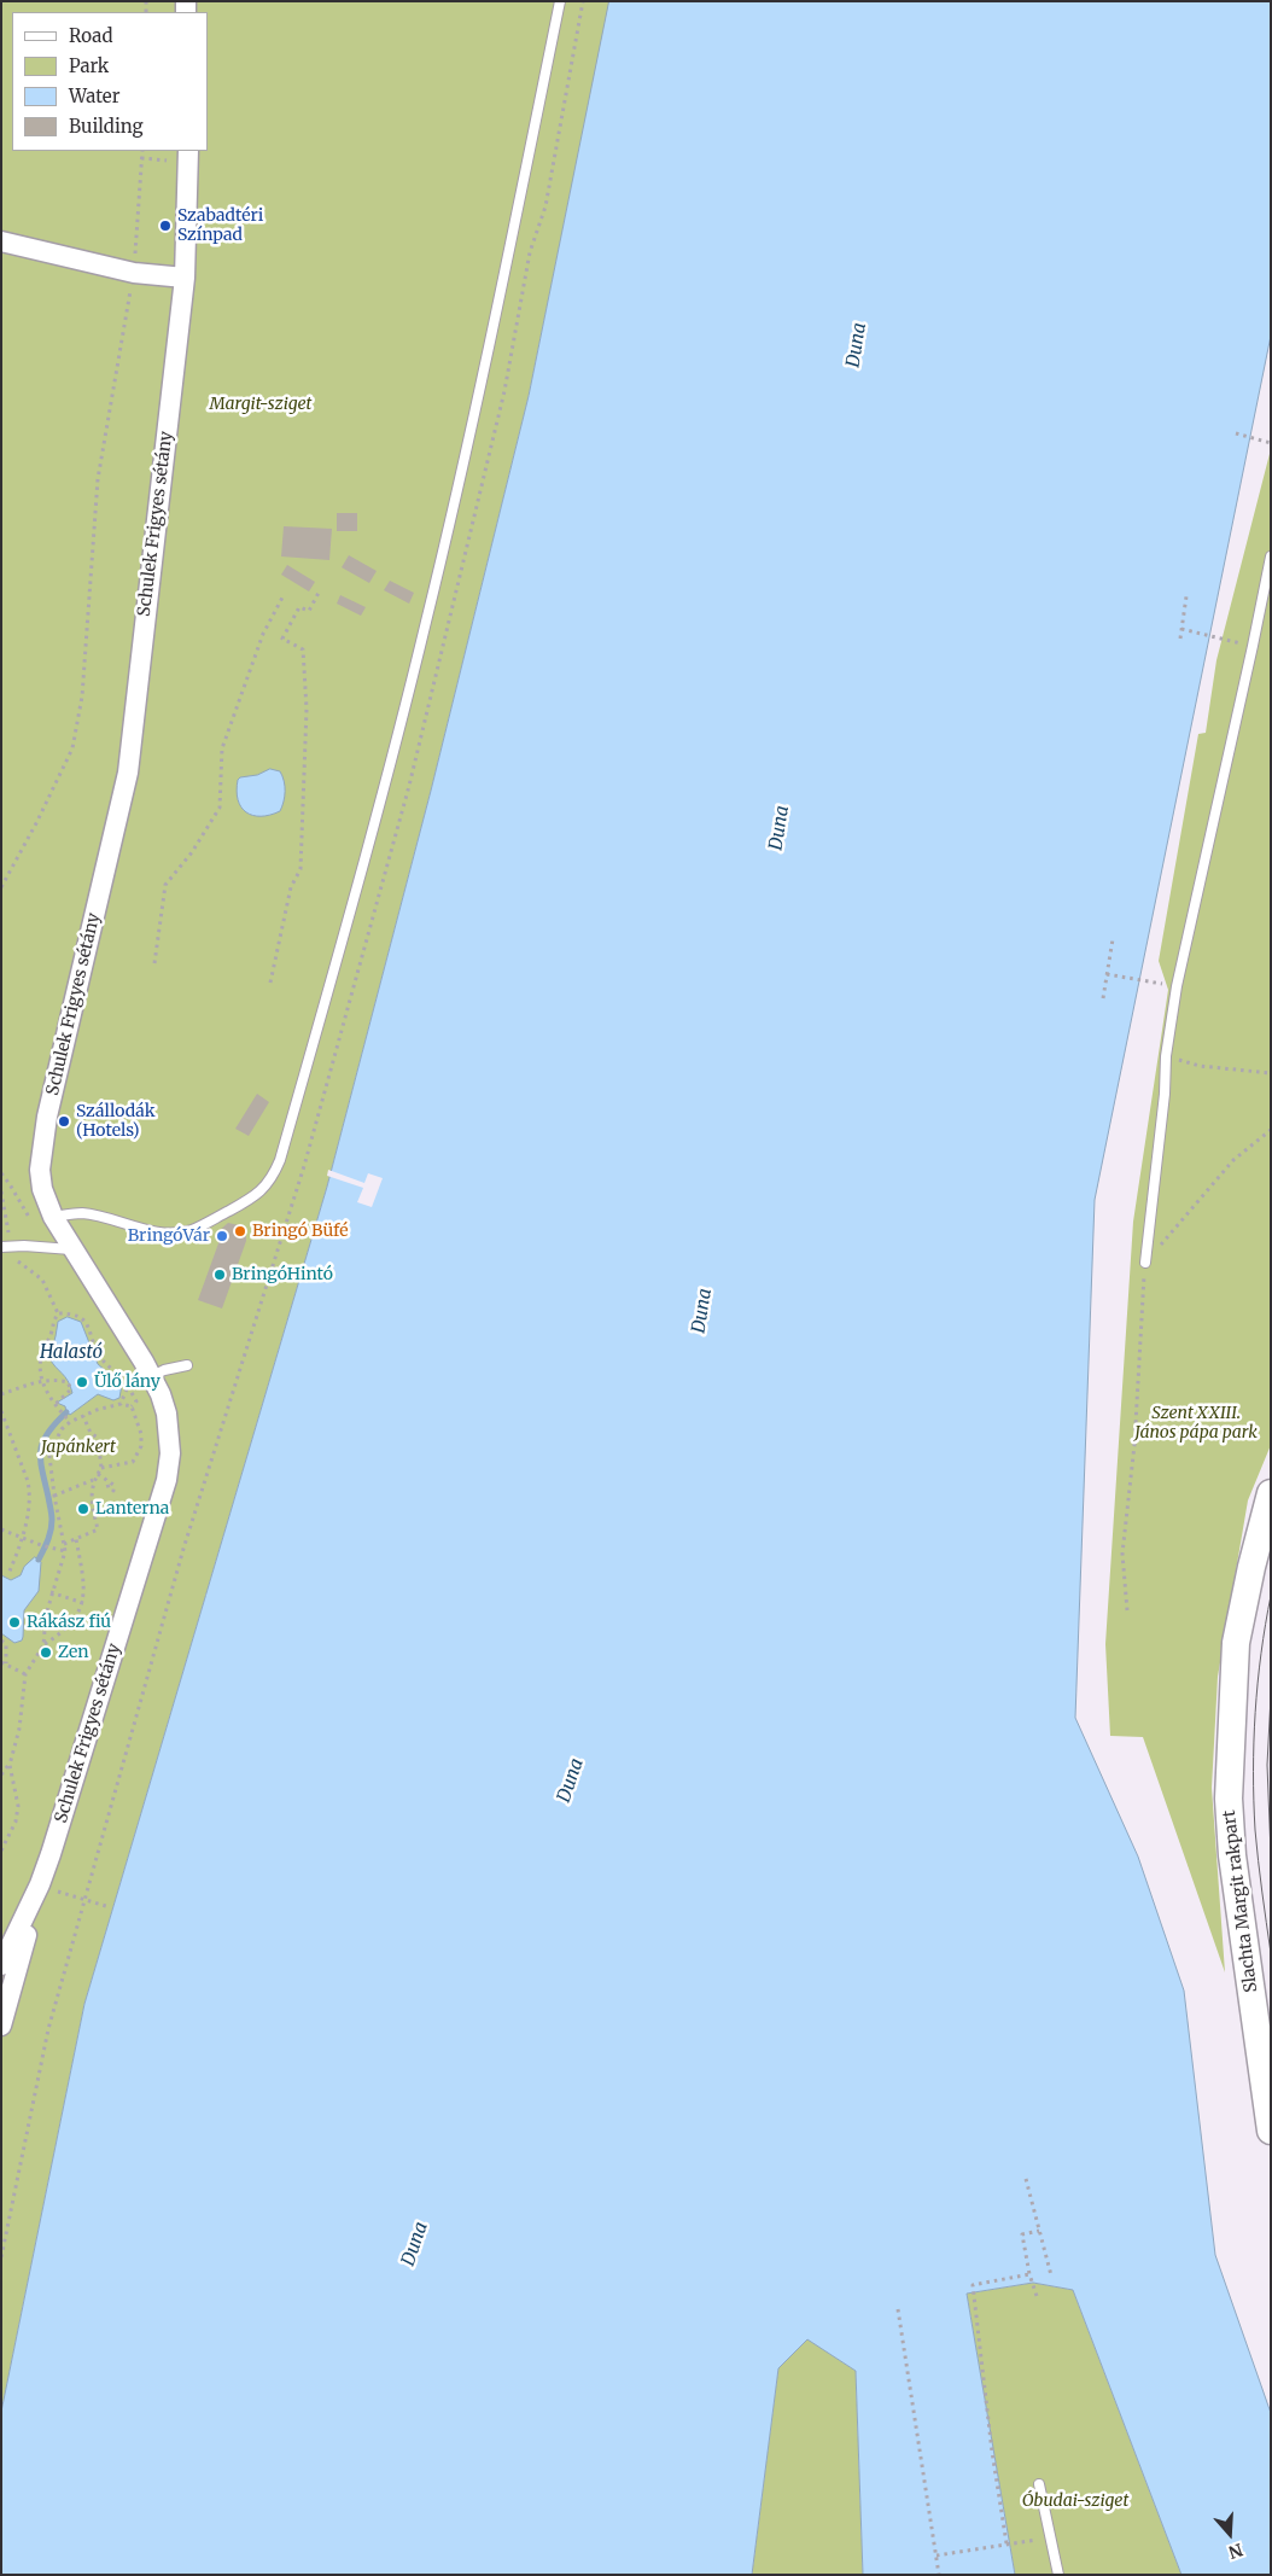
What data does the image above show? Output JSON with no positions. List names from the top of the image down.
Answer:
{
  "streets": {
    "main road": ["Slachta Margit rakpart"],
    "street": ["Schulek Frigyes sétány"]
  },
  "water": ["Duna", "Halastó"],
  "parks": [
    "Margit-sziget",
    "Szent XXIII. János pápa park",
    "Japánkert",
    "Óbudai-sziget"
  ],
  "places": [
    "Szabadtéri Színpad",
    "Szállodák (Hotels)",
    "Bringó Büfé",
    "BringóVár",
    "BringóHintó",
    "Ülő lány",
    "Lanterna",
    "Rákász fiú",
    "Zen"
  ],
  "legend": [
    "Road",
    "Park",
    "Water",
    "Building"
  ],
  "north": "bottom"
}
